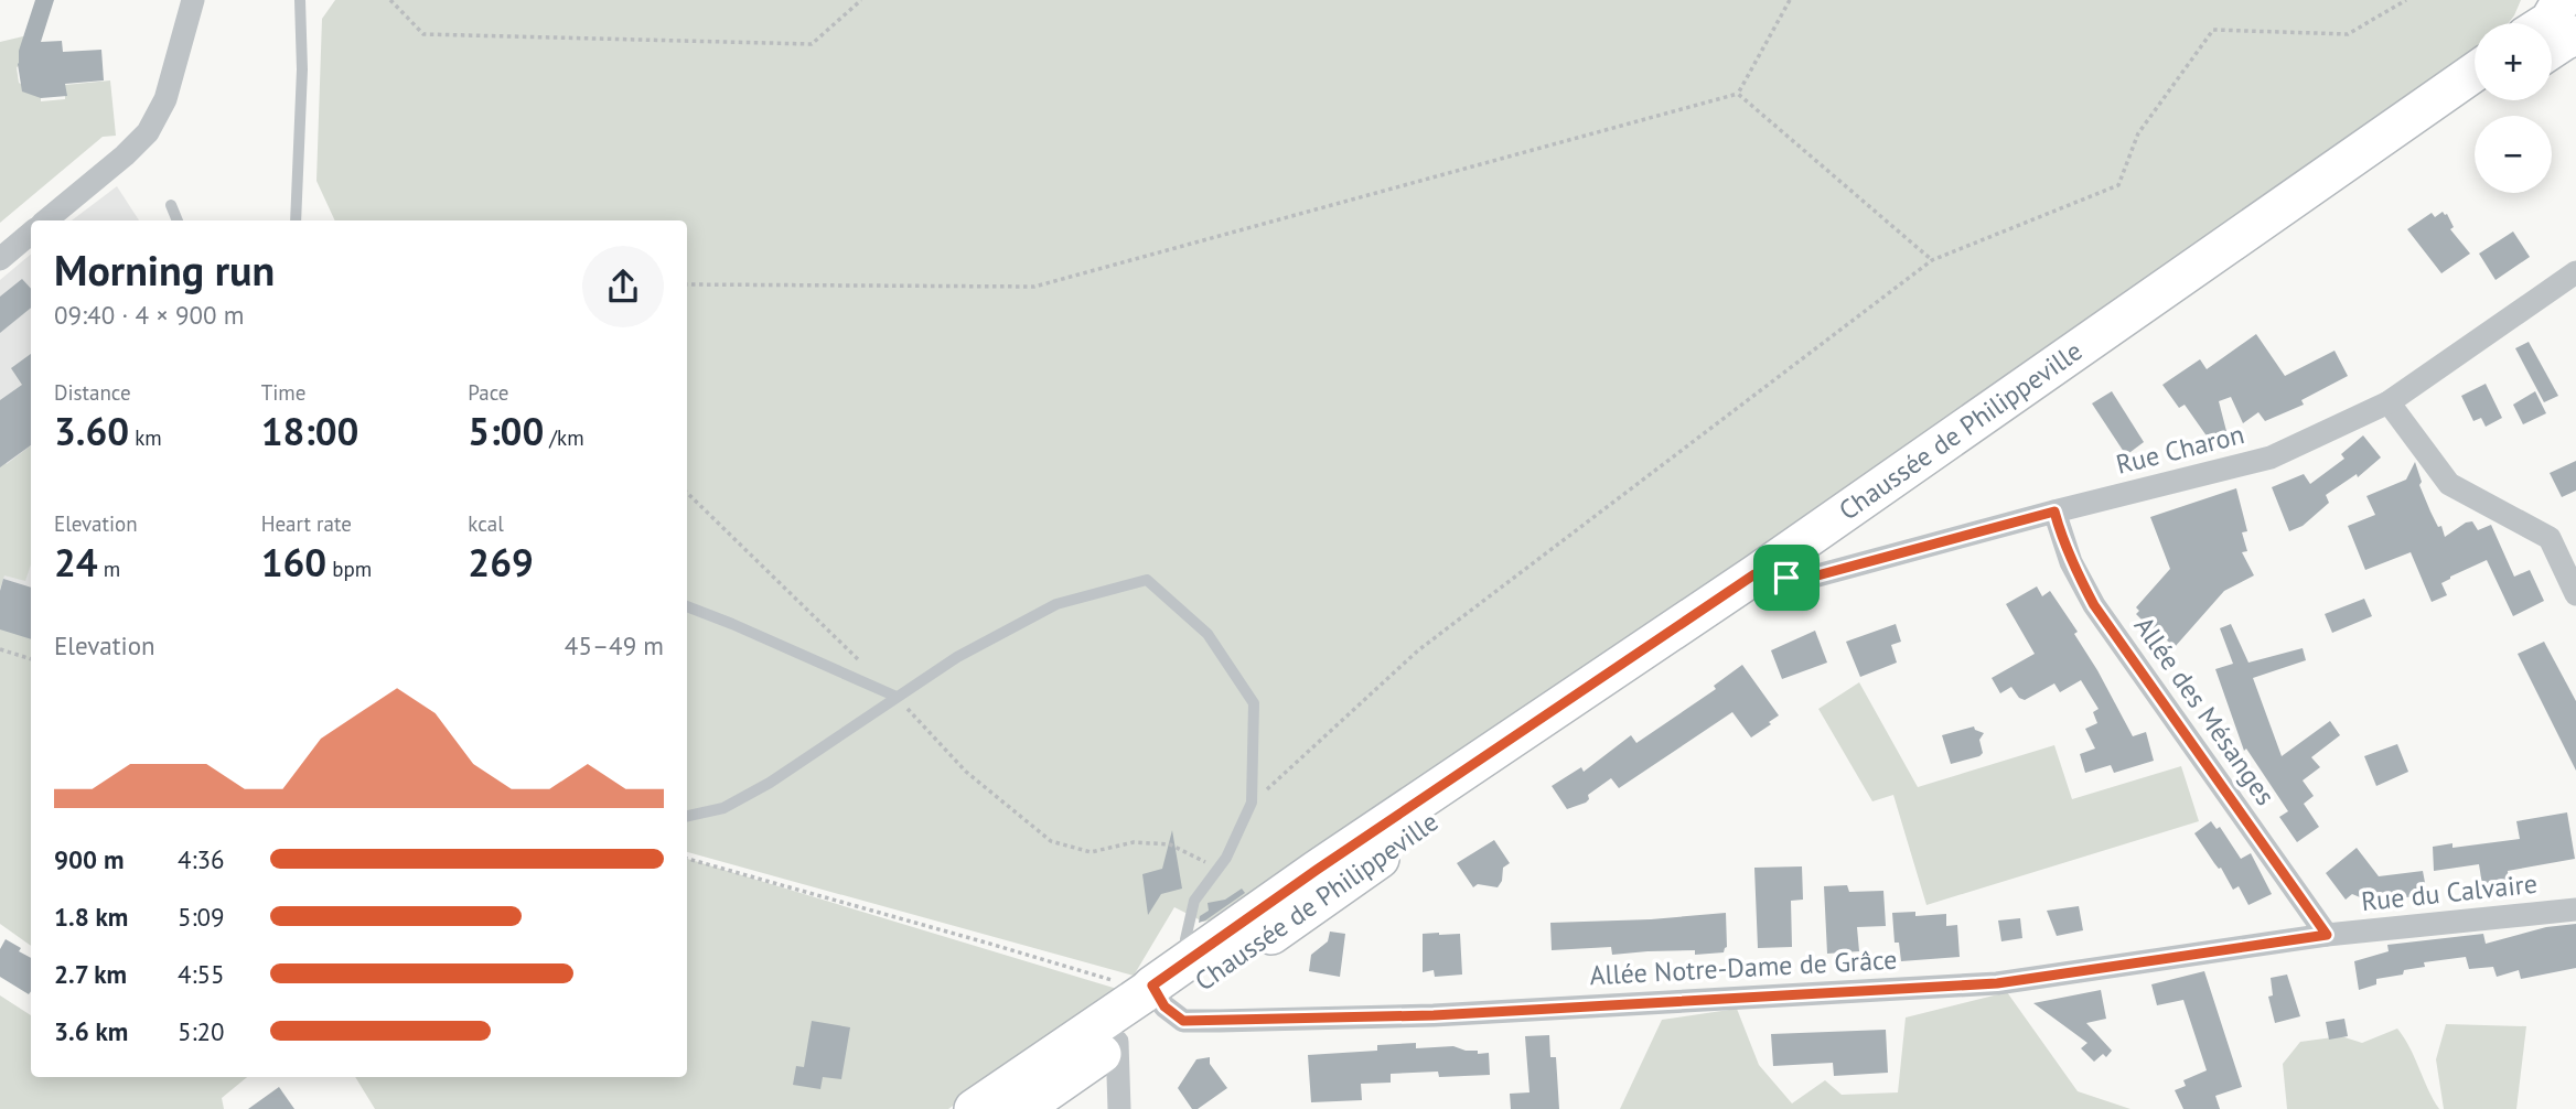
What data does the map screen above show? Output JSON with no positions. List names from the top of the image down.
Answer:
{
  "streets": {
    "main road": ["Chaussée de Philippeville"],
    "street": [
      "Rue Charon",
      "Allée des Mésanges",
      "Rue du Calvaire",
      "Allée Notre-Dame de Grâce"
    ]
  },
  "crossings": [
    ["Chaussée de Philippeville", "Rue Charon"],
    ["Chaussée de Philippeville", "Allée Notre-Dame de Grâce"],
    ["Rue Charon", "Allée des Mésanges"],
    ["Allée des Mésanges", "Rue du Calvaire"],
    ["Allée des Mésanges", "Allée Notre-Dame de Grâce"],
    ["Rue du Calvaire", "Allée Notre-Dame de Grâce"]
  ],
  "page": {
    "map_buttons": ["+", "−"],
    "heading": ["Morning run", "09:40 · 4 × 900 m"],
    "stats": [
      ["Distance", "3.60 km"],
      ["Time", "18:00"],
      ["Pace", "5:00 /km"],
      ["Elevation", "24 m"],
      ["Heart rate", "160 bpm"],
      ["kcal", "269"]
    ],
    "chart": ["Elevation", "45–49 m"],
    "list": [
      {
        "name": "900 m",
        "note": "4:36"
      },
      {
        "name": "1.8 km",
        "note": "5:09"
      },
      {
        "name": "2.7 km",
        "note": "4:55"
      },
      {
        "name": "3.6 km",
        "note": "5:20"
      }
    ]
  }
}
